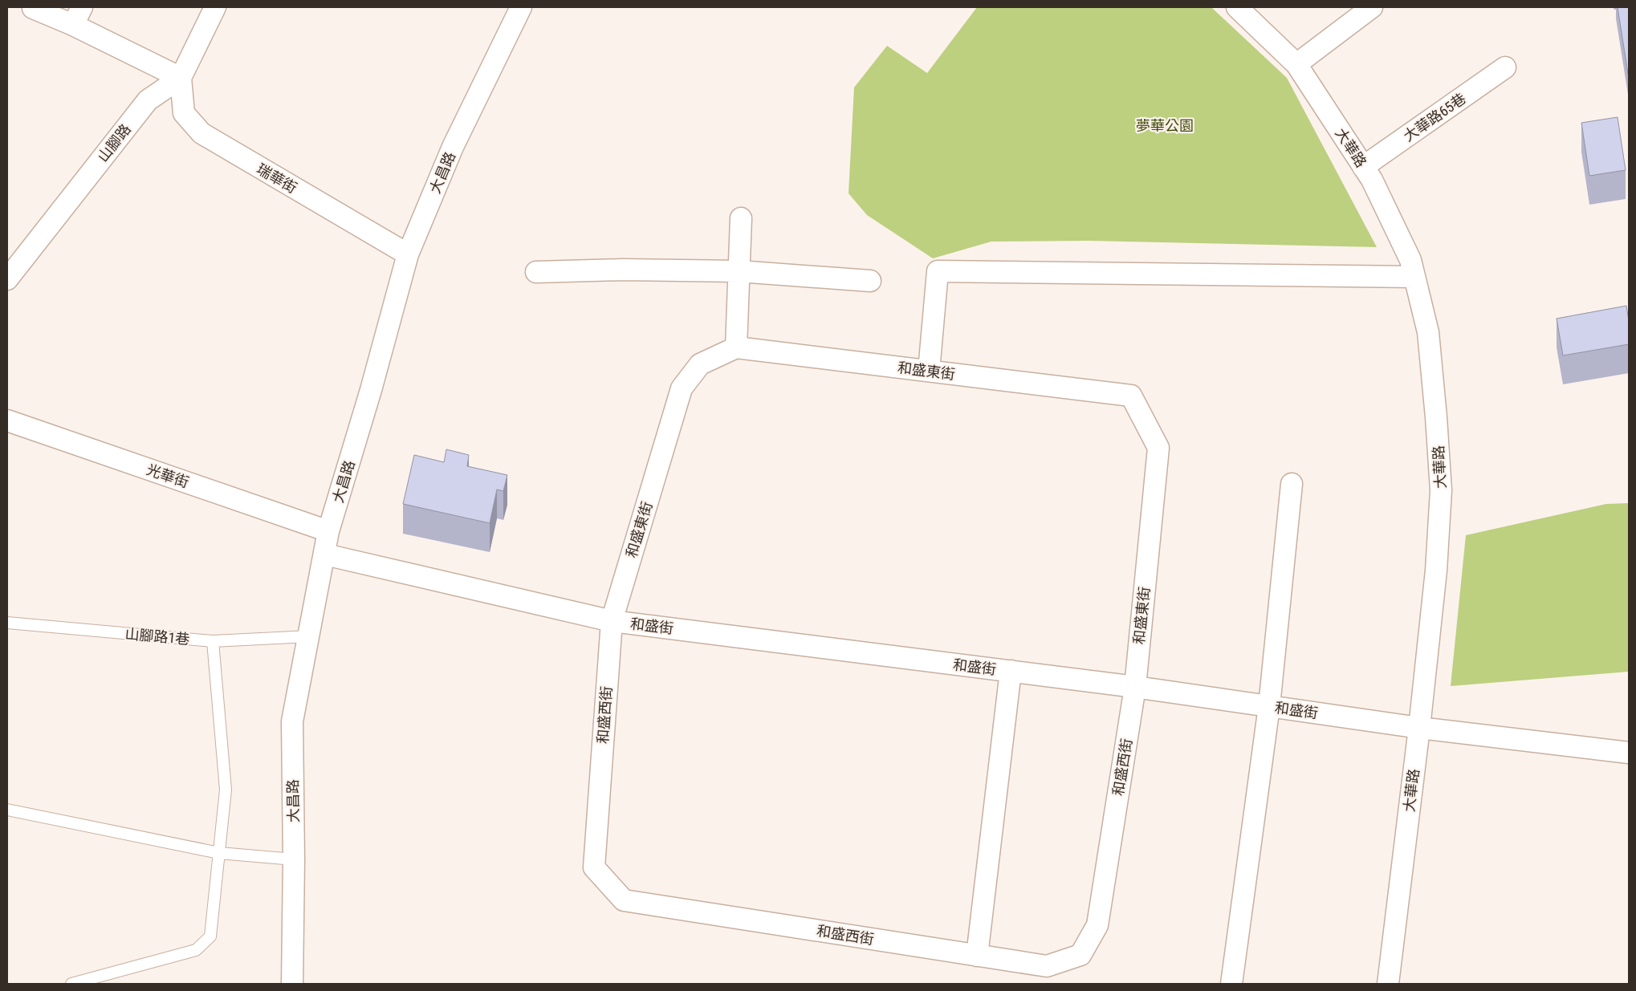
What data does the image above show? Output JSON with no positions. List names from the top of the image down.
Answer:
{
  "streets": {
    "street": [
      "大華路65巷",
      "山腳路",
      "大華路",
      "大昌路",
      "瑞華街",
      "和盛東街",
      "光華街",
      "和盛街",
      "和盛西街"
    ],
    "lane": ["山腳路1巷"]
  },
  "crossings": [
    ["大華路65巷", "大華路"],
    ["山腳路", "瑞華街"],
    ["大華路", "和盛街"],
    ["大昌路", "瑞華街"],
    ["大昌路", "光華街"],
    ["大昌路", "和盛街"],
    ["大昌路", "山腳路1巷"],
    ["和盛東街", "和盛街"],
    ["和盛東街", "和盛西街"],
    ["和盛街", "和盛西街"]
  ],
  "parks": ["夢華公園"]
}
